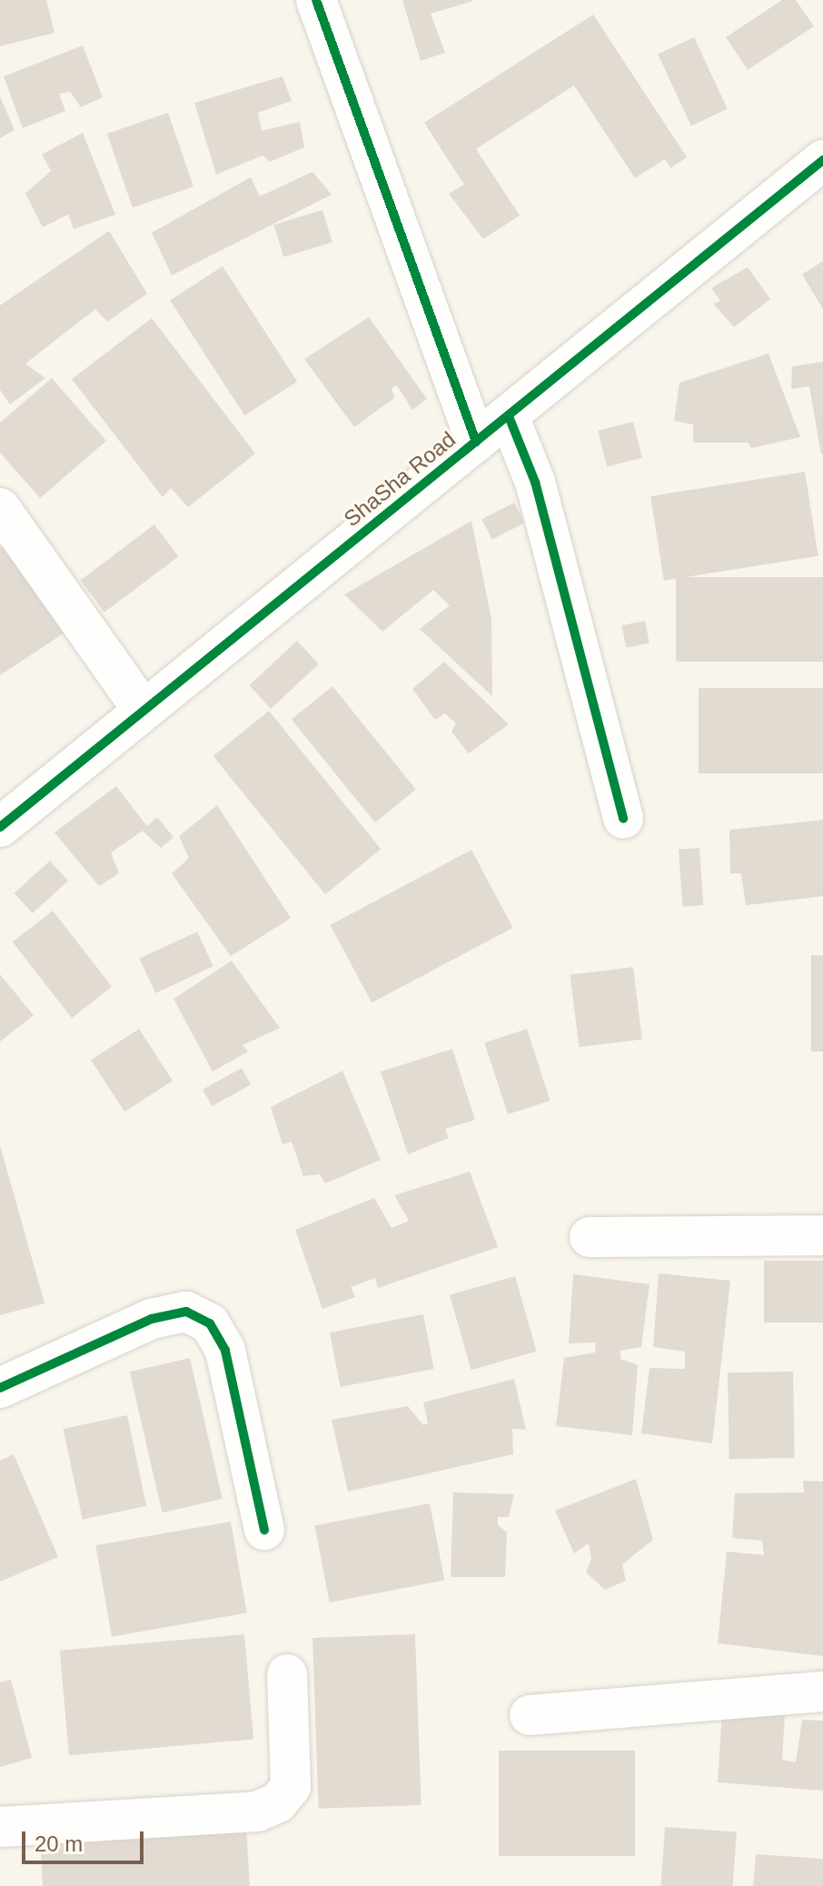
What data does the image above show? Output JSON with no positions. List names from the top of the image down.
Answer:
{
  "streets": {
    "street": ["ShaSha Road"]
  },
  "scale_bar": "20 m"
}
